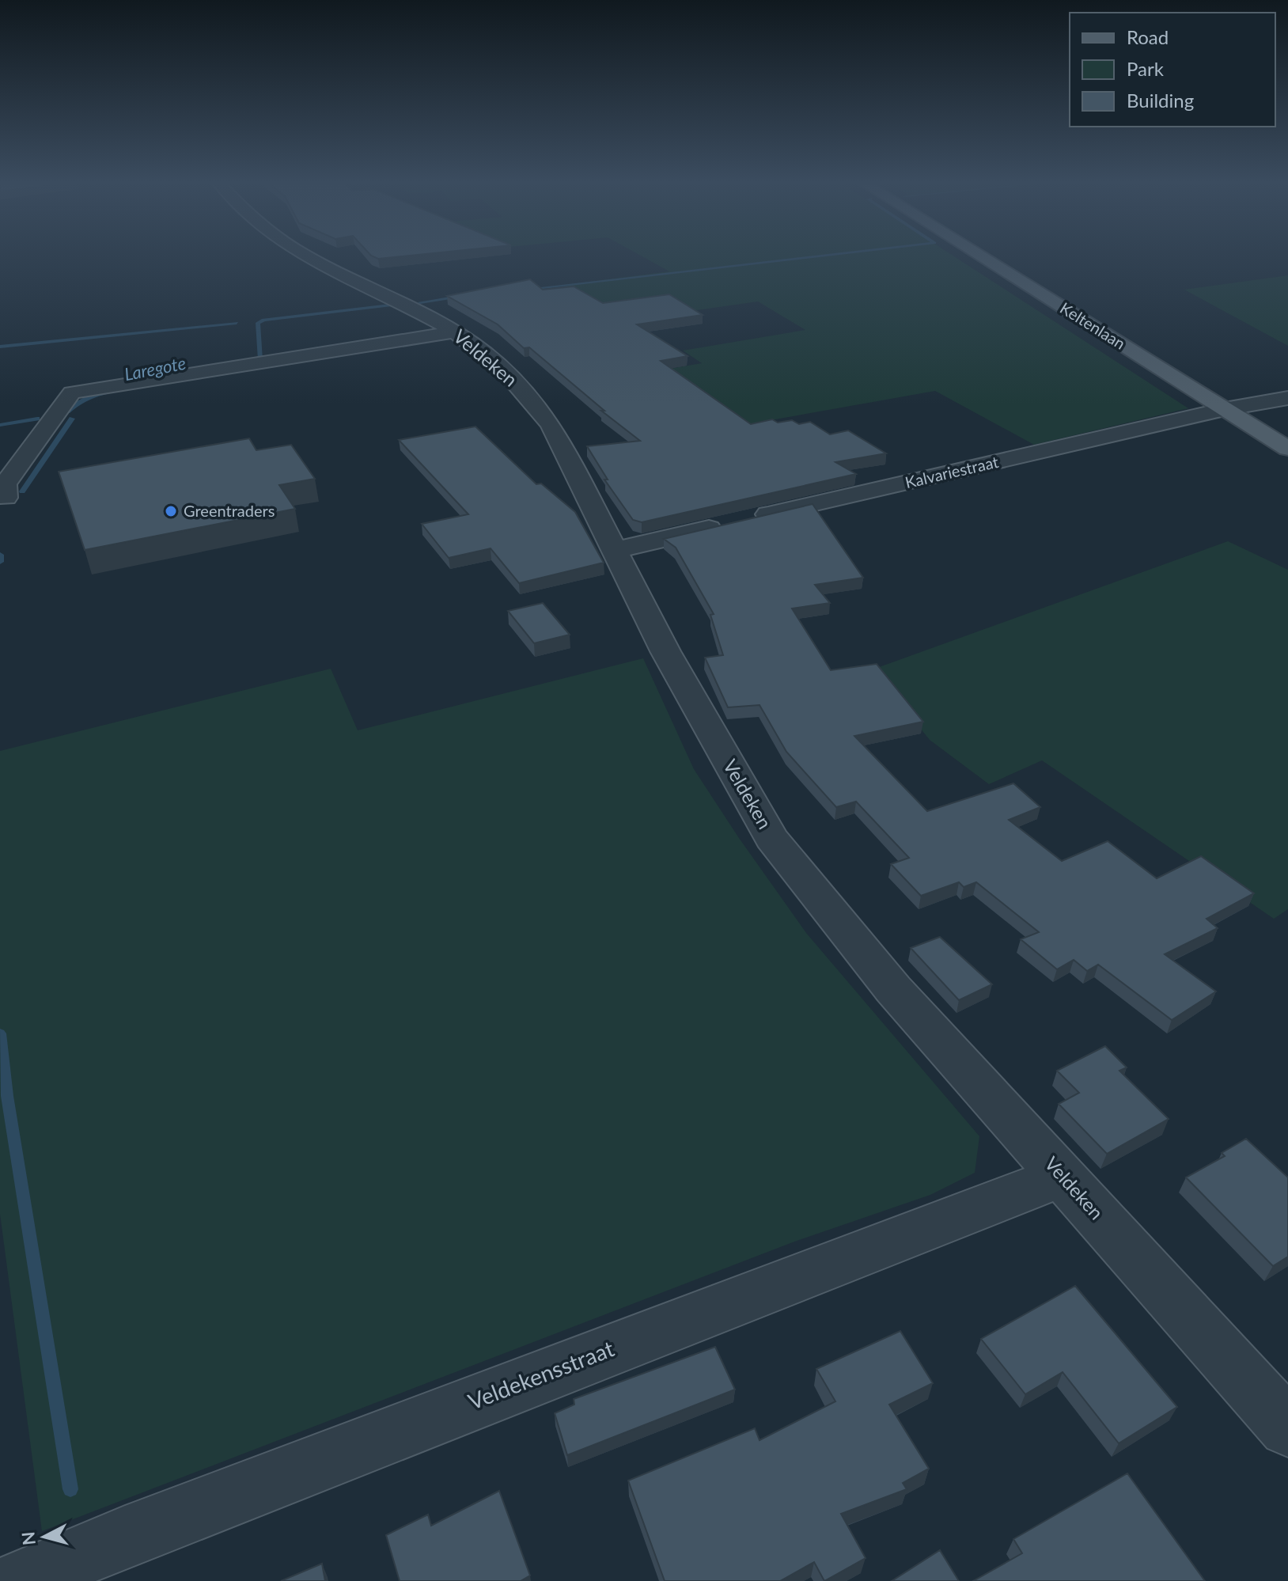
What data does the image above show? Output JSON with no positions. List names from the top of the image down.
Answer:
{
  "streets": {
    "main road": ["Keltenlaan"],
    "street": ["Veldeken", "Kalvariestraat", "Veldekensstraat"]
  },
  "crossings": [
    ["Keltenlaan", "Kalvariestraat"],
    ["Veldeken", "Veldekensstraat"]
  ],
  "water": ["Laregote"],
  "places": ["Greentraders"],
  "legend": ["Road", "Park", "Building"],
  "north": "left"
}
